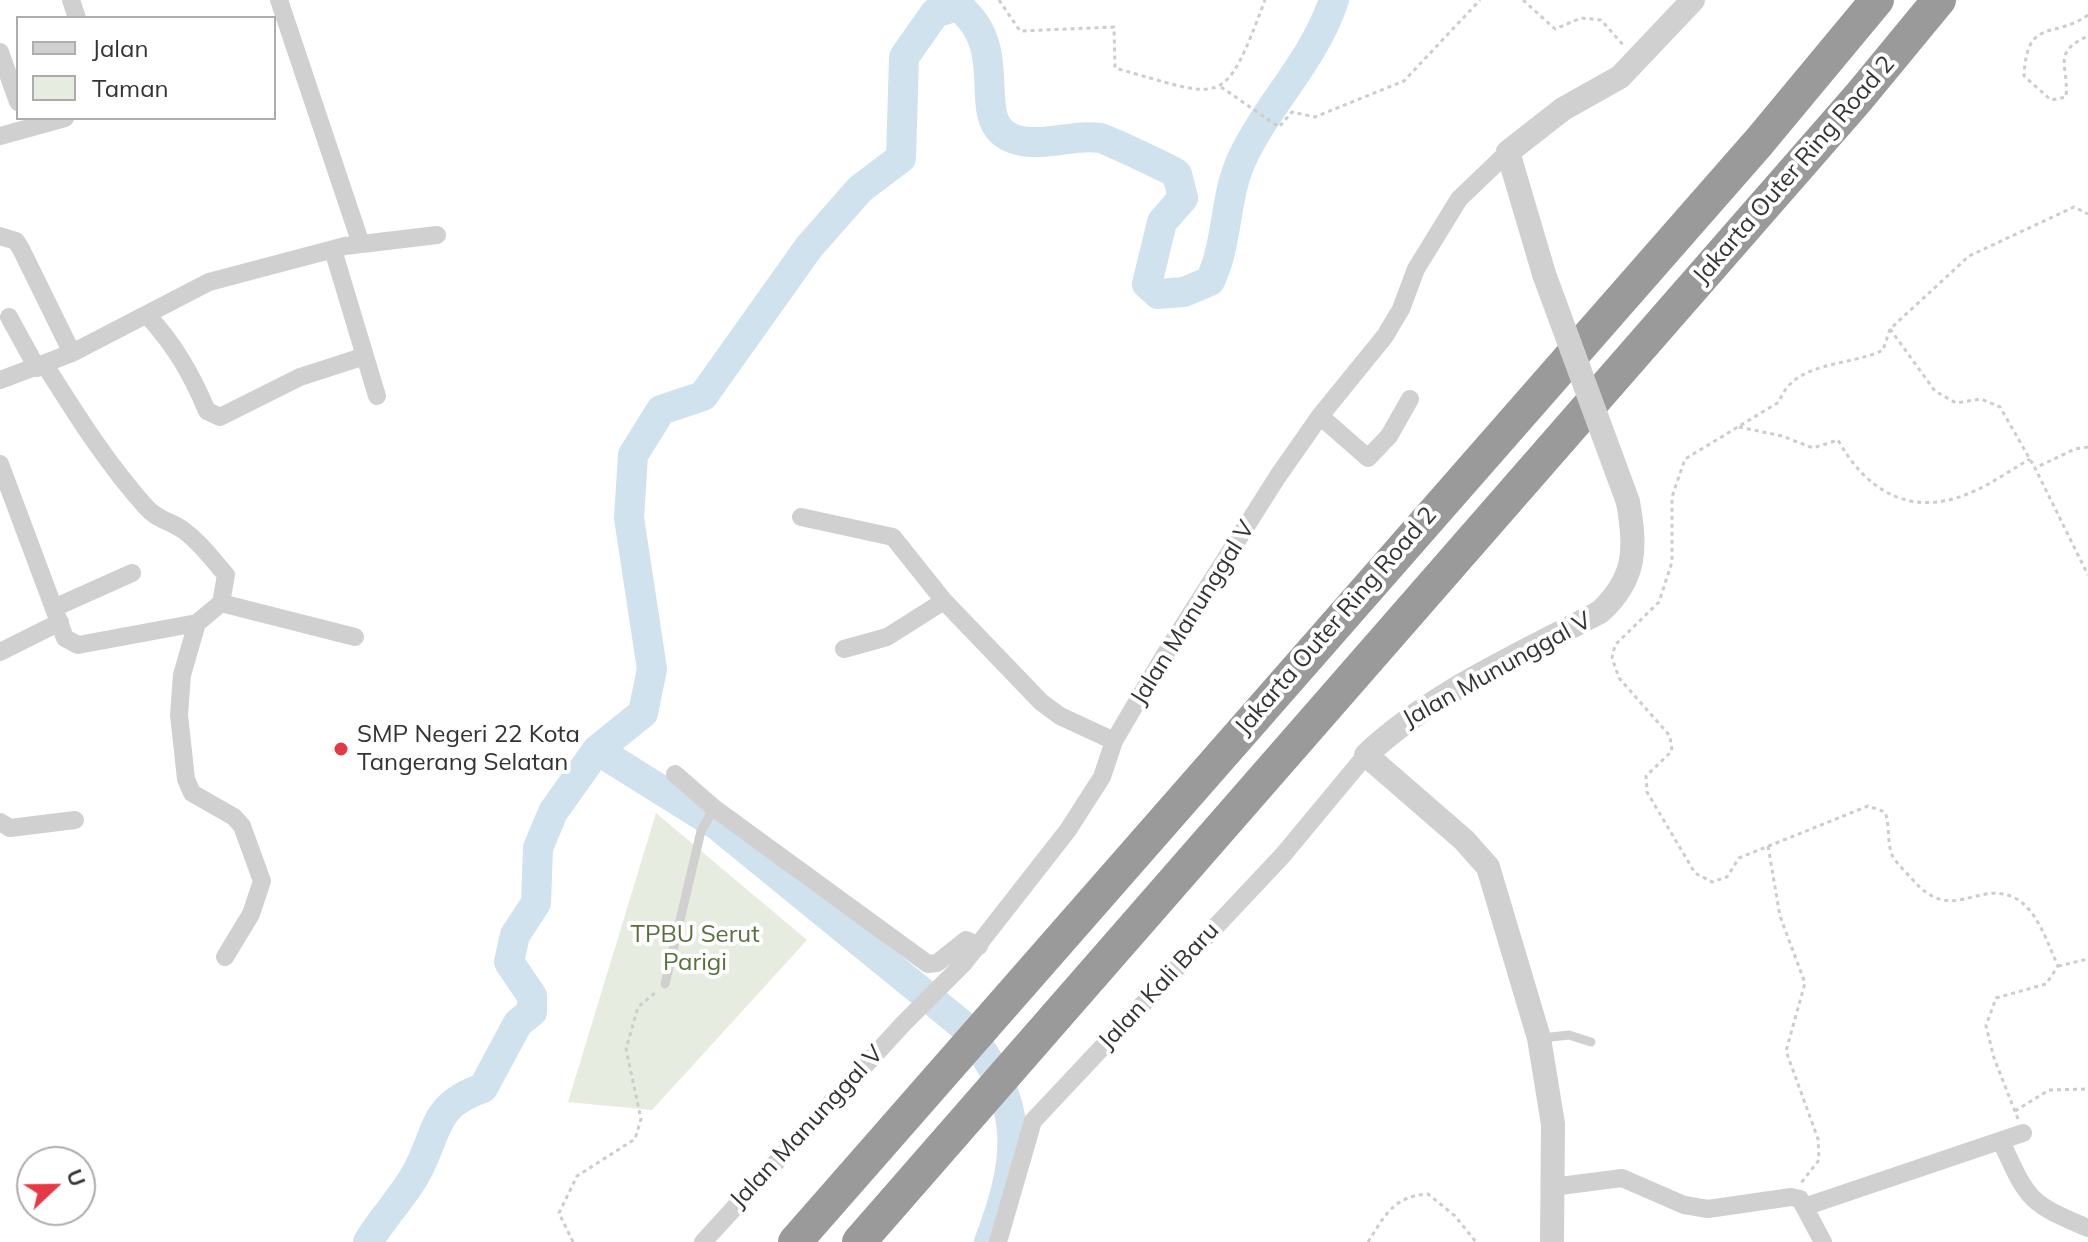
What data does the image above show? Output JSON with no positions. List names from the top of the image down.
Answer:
{
  "streets": {
    "highway": ["Jakarta Outer Ring Road 2"],
    "street": ["Jalan Manunggal V", "Jalan Mununggal V", "Jalan Kali Baru"]
  },
  "crossings": [
    ["Jalan Manunggal V", "Jalan Mununggal V"],
    ["Jalan Mununggal V", "Jalan Kali Baru"]
  ],
  "parks": ["TPBU Serut Parigi"],
  "places": ["SMP Negeri 22 Kota Tangerang Selatan"],
  "legend": ["Jalan", "Taman"],
  "north": "right"
}
